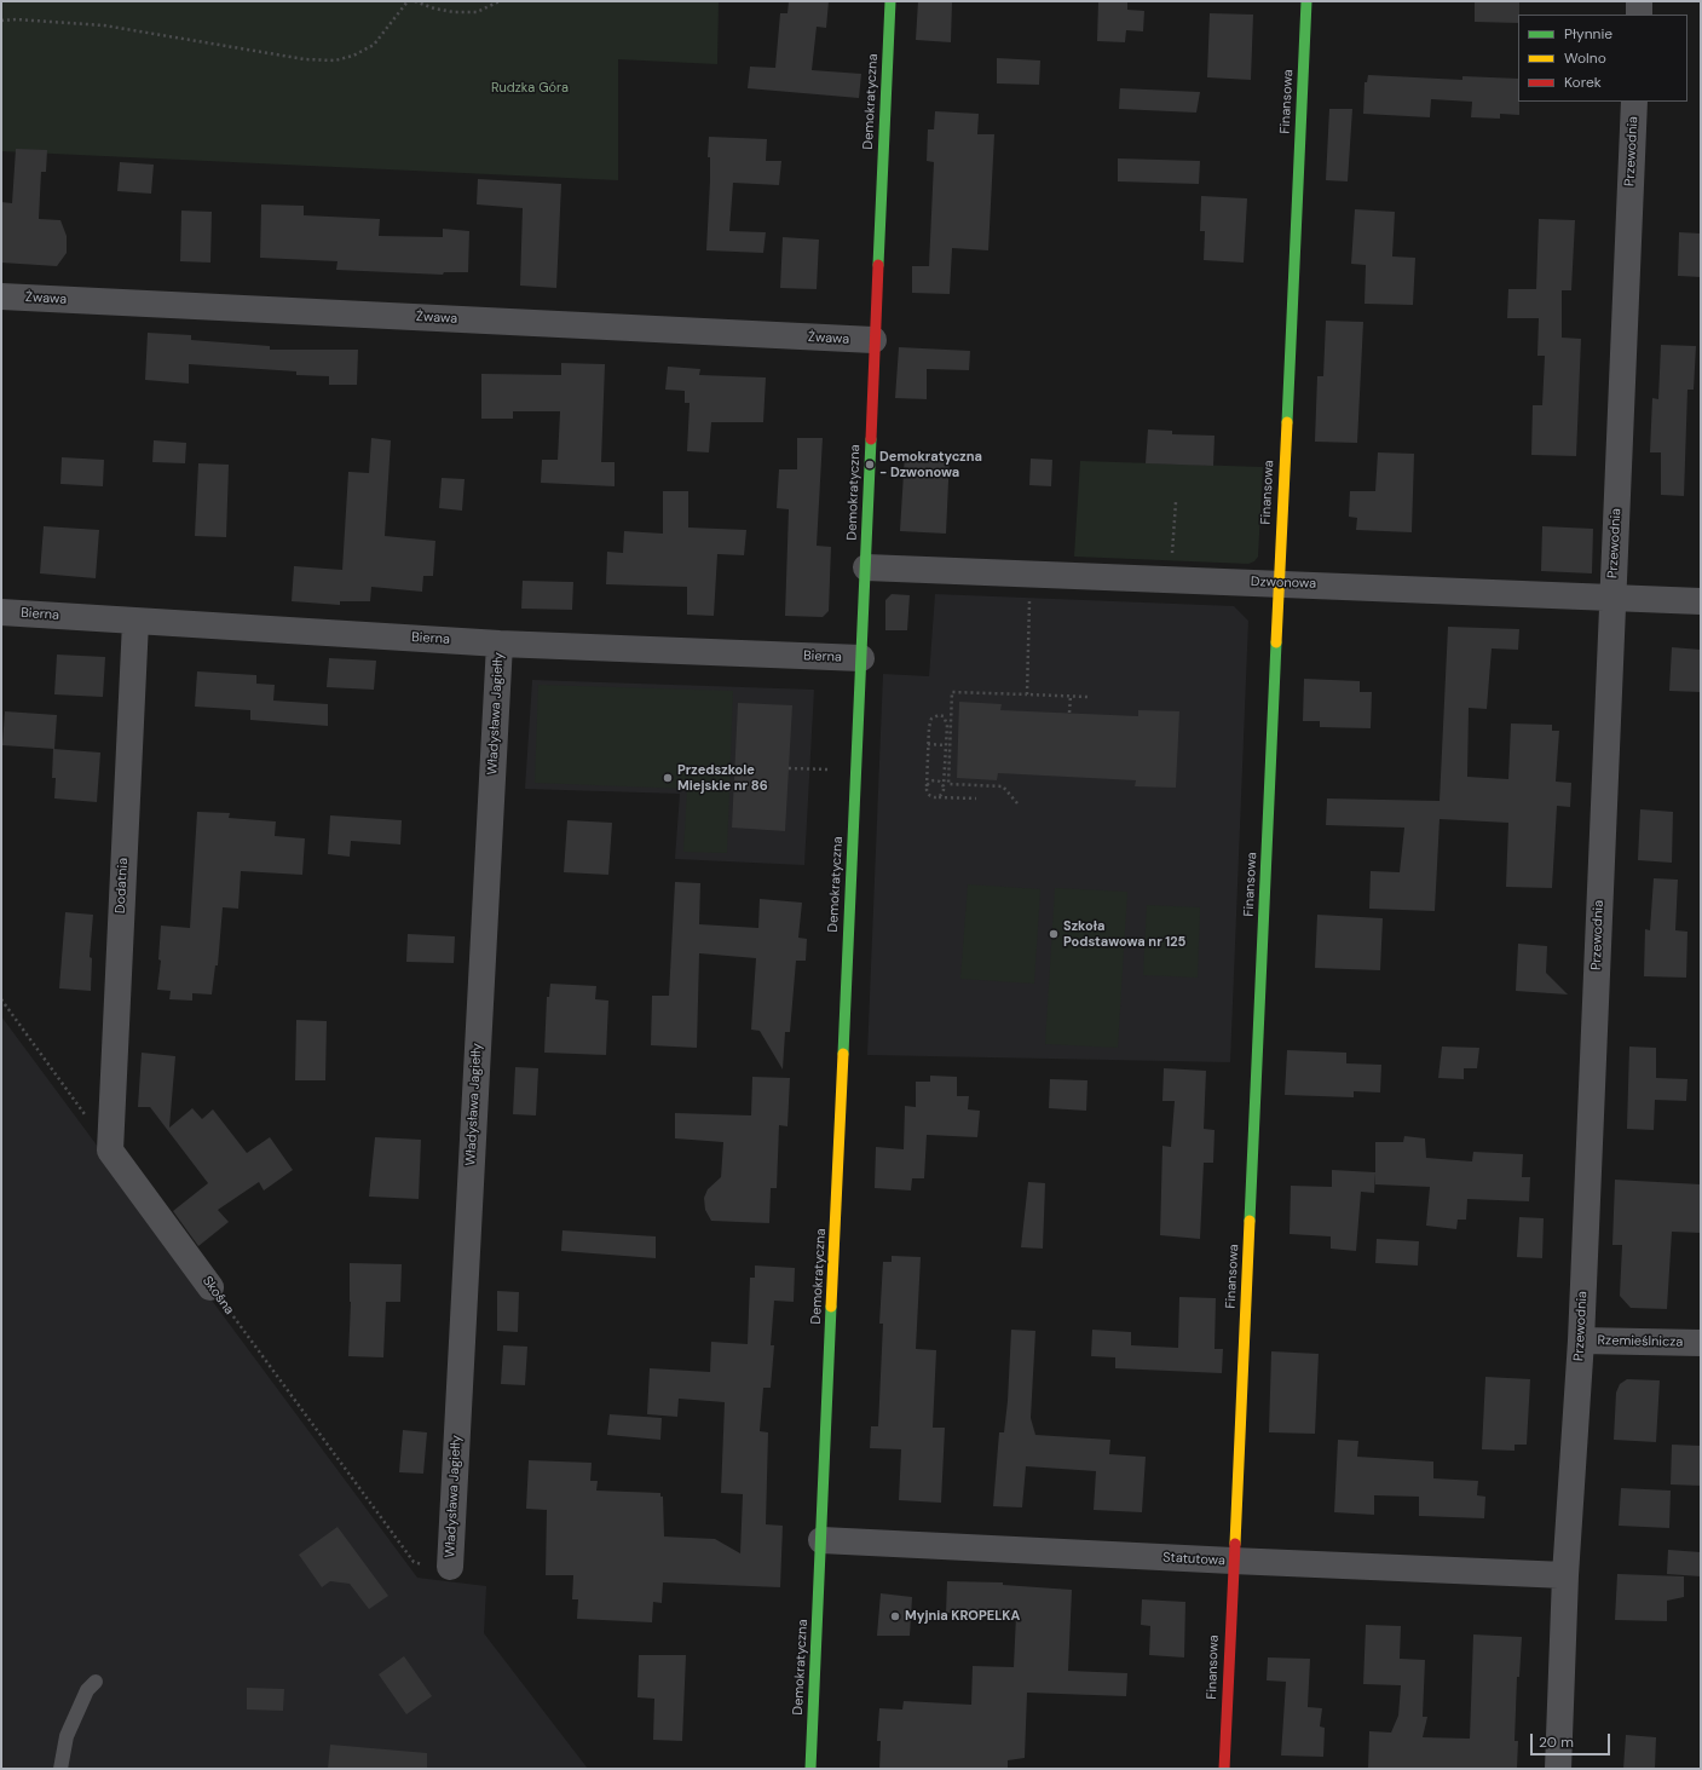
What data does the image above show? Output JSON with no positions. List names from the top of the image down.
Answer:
{
  "streets": {
    "street": [
      "Demokratyczna",
      "Finansowa",
      "Przewodnia",
      "Żwawa",
      "Dzwonowa",
      "Bierna",
      "Władysława Jagiełły",
      "Dodatnia",
      "Skośna",
      "Rzemieślnicza",
      "Statutowa"
    ]
  },
  "crossings": [
    ["Demokratyczna", "Żwawa"],
    ["Demokratyczna", "Dzwonowa"],
    ["Demokratyczna", "Bierna"],
    ["Demokratyczna", "Statutowa"],
    ["Finansowa", "Dzwonowa"],
    ["Finansowa", "Statutowa"],
    ["Przewodnia", "Dzwonowa"],
    ["Przewodnia", "Rzemieślnicza"],
    ["Przewodnia", "Statutowa"],
    ["Bierna", "Władysława Jagiełły"],
    ["Bierna", "Dodatnia"],
    ["Władysława Jagiełły", "Skośna"],
    ["Dodatnia", "Skośna"]
  ],
  "parks": ["Rudzka Góra"],
  "places": [
    "Demokratyczna - Dzwonowa",
    "Przedszkole Miejskie nr 86",
    "Szkoła Podstawowa nr 125",
    "Myjnia KROPELKA"
  ],
  "legend": ["Płynnie", "Wolno", "Korek"],
  "scale_bar": "20 m"
}
